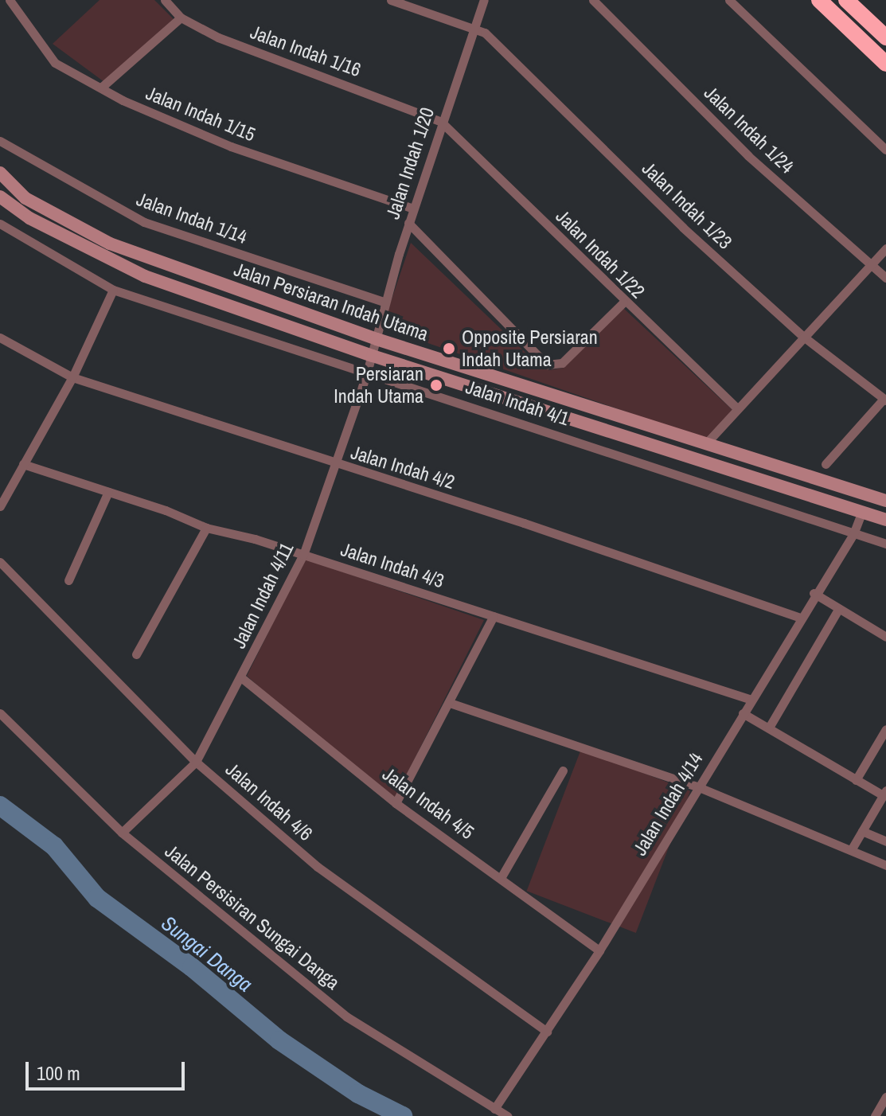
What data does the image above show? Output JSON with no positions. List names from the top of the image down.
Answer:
{
  "streets": {
    "main road": ["Jalan Persiaran Indah Utama"],
    "street": [
      "Jalan Indah 1/16",
      "Jalan Indah 1/15",
      "Jalan Indah 1/24",
      "Jalan Indah 1/20",
      "Jalan Indah 1/23",
      "Jalan Indah 1/14",
      "Jalan Indah 1/22",
      "Jalan Indah 4/1",
      "Jalan Indah 4/2",
      "Jalan Indah 4/3",
      "Jalan Indah 4/11",
      "Jalan Indah 4/6",
      "Jalan Indah 4/5",
      "Jalan Indah 4/14",
      "Jalan Persisiran Sungai Danga"
    ]
  },
  "crossings": [
    ["Jalan Indah 1/16", "Jalan Indah 1/20"],
    ["Jalan Indah 1/16", "Jalan Indah 1/22"],
    ["Jalan Indah 1/15", "Jalan Indah 1/20"],
    ["Jalan Indah 1/20", "Jalan Indah 1/23"],
    ["Jalan Indah 1/20", "Jalan Indah 1/14"],
    ["Jalan Indah 1/20", "Jalan Indah 1/22"],
    ["Jalan Indah 1/20", "Jalan Persiaran Indah Utama"],
    ["Jalan Indah 1/20", "Jalan Indah 4/11"],
    ["Jalan Persiaran Indah Utama", "Jalan Indah 4/11"],
    ["Jalan Persiaran Indah Utama", "Jalan Indah 4/14"],
    ["Jalan Indah 4/1", "Jalan Indah 4/11"],
    ["Jalan Indah 4/1", "Jalan Indah 4/14"],
    ["Jalan Indah 4/2", "Jalan Indah 4/11"],
    ["Jalan Indah 4/2", "Jalan Indah 4/14"],
    ["Jalan Indah 4/3", "Jalan Indah 4/11"],
    ["Jalan Indah 4/3", "Jalan Indah 4/14"],
    ["Jalan Indah 4/11", "Jalan Indah 4/6"],
    ["Jalan Indah 4/11", "Jalan Indah 4/5"],
    ["Jalan Indah 4/11", "Jalan Persisiran Sungai Danga"],
    ["Jalan Indah 4/6", "Jalan Indah 4/14"],
    ["Jalan Indah 4/5", "Jalan Indah 4/14"],
    ["Jalan Indah 4/14", "Jalan Persisiran Sungai Danga"]
  ],
  "water": ["Sungai Danga"],
  "places": ["Opposite Persiaran Indah Utama", "Persiaran Indah Utama"],
  "scale_bar": "100 m"
}
